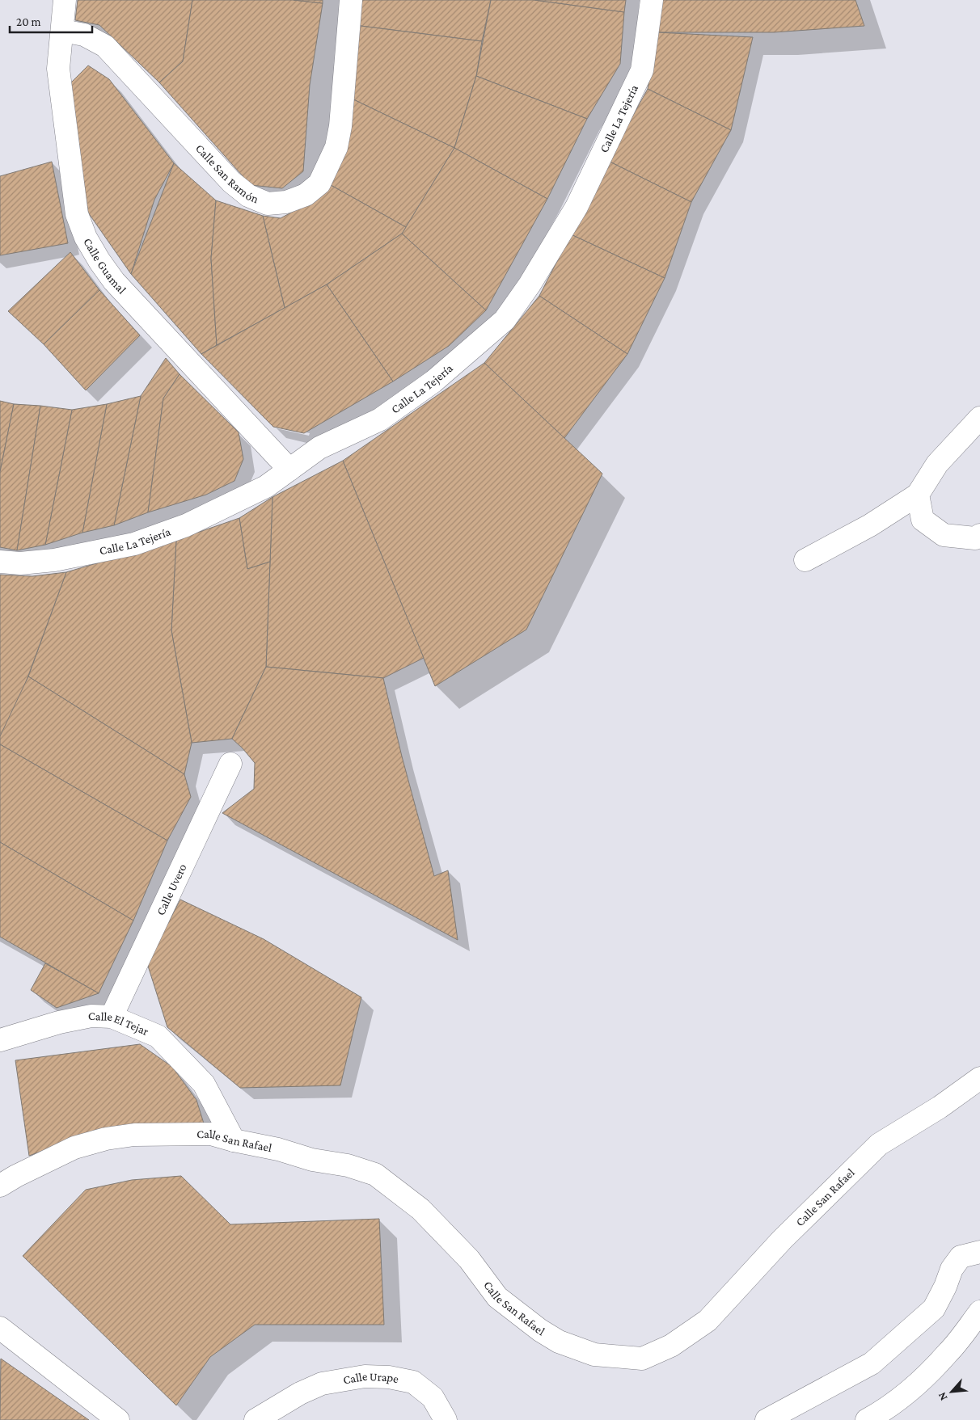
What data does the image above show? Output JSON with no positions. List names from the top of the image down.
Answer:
{
  "streets": {
    "street": [
      "Calle La Tejería",
      "Calle San Ramón",
      "Calle Guamal",
      "Calle Uvero",
      "Calle El Tejar",
      "Calle San Rafael",
      "Calle Urape"
    ]
  },
  "crossings": [
    ["Calle La Tejería", "Calle Guamal"],
    ["Calle San Ramón", "Calle Guamal"],
    ["Calle Uvero", "Calle El Tejar"],
    ["Calle El Tejar", "Calle San Rafael"]
  ],
  "scale_bar": "20 m",
  "north": "bottom left"
}
